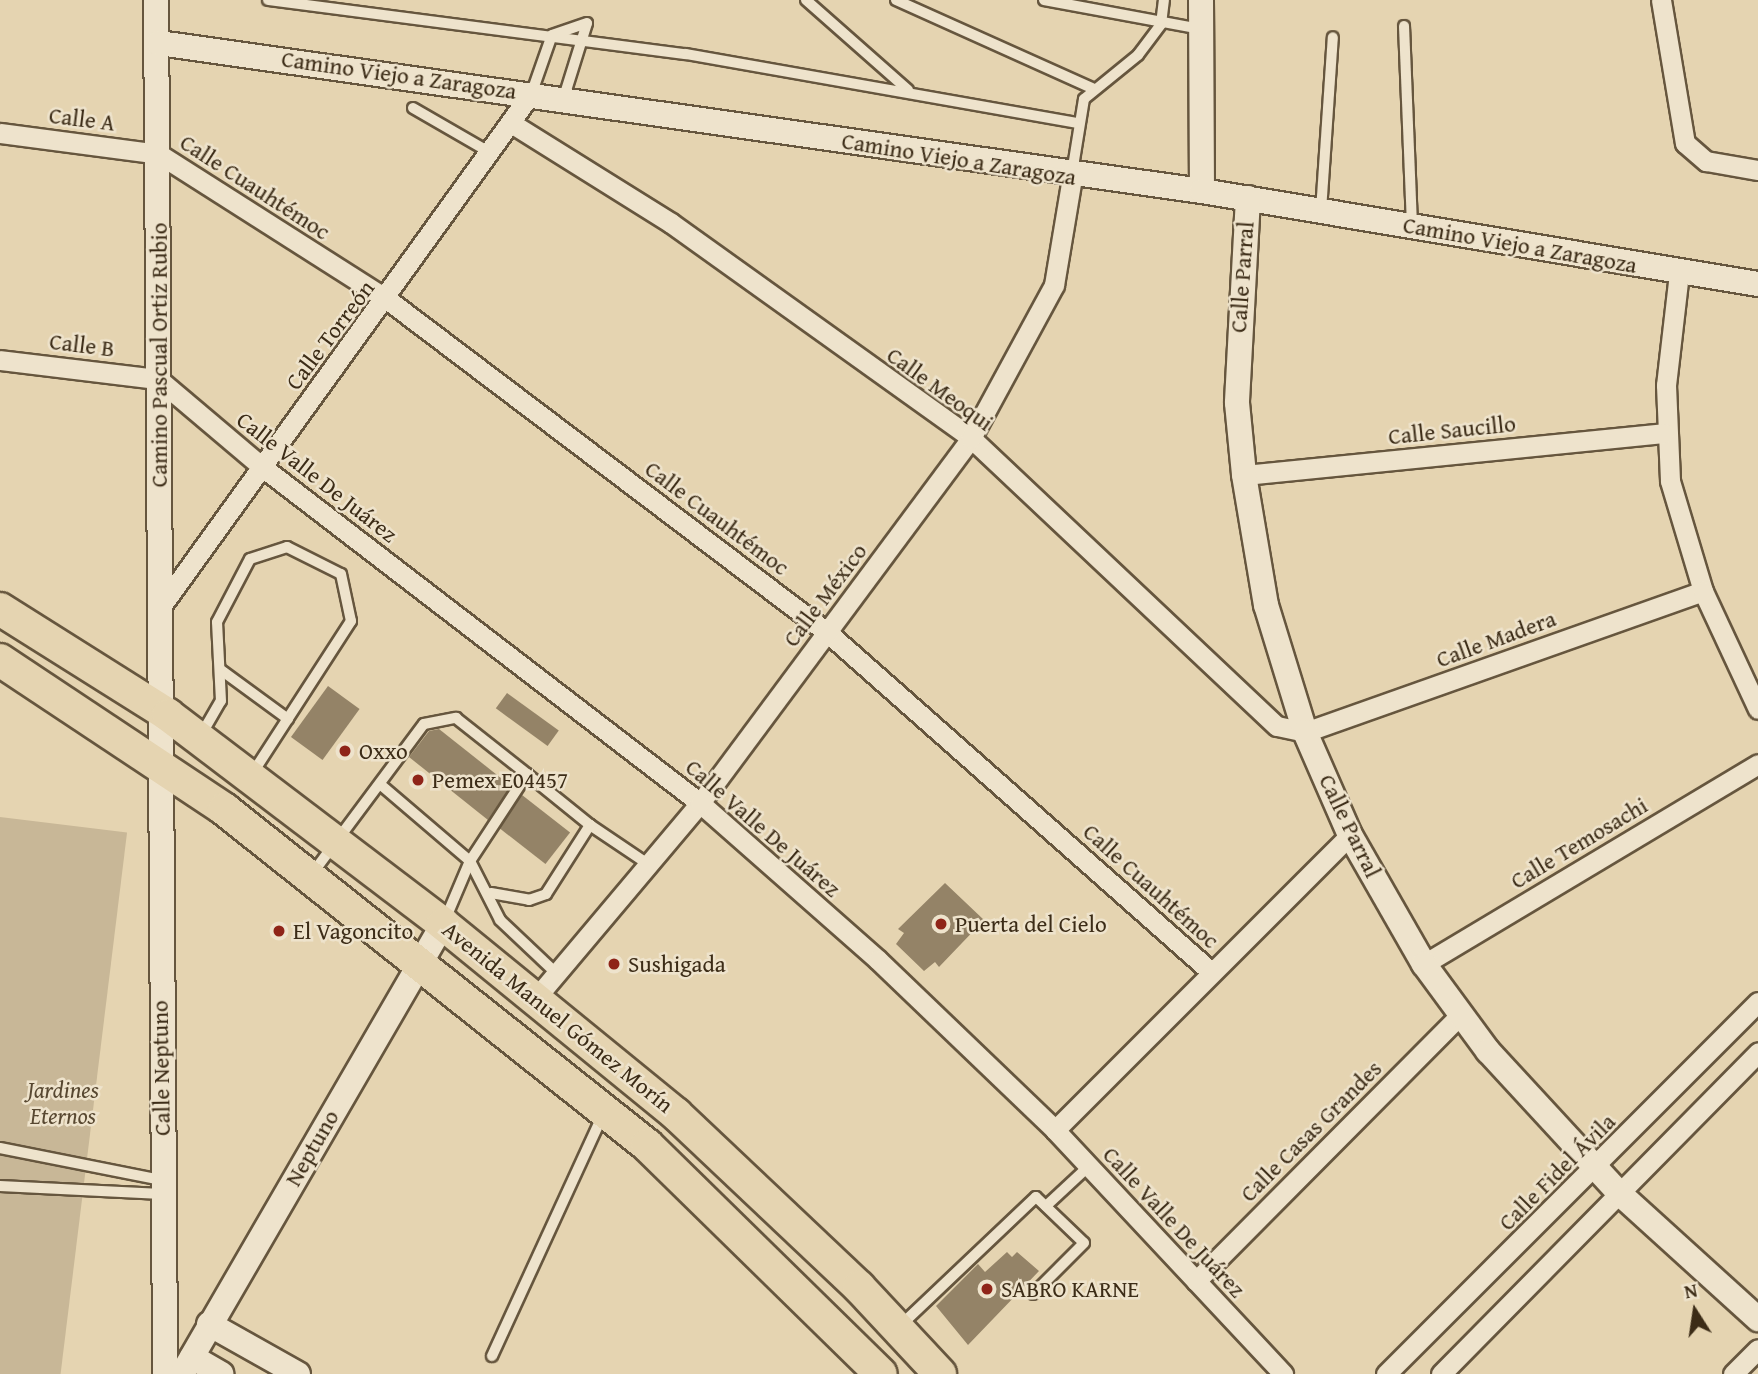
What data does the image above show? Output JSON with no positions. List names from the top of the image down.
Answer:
{
  "streets": {
    "main road": ["Avenida Manuel Gómez Morín"],
    "street": [
      "Camino Viejo a Zaragoza",
      "Calle A",
      "Calle Cuauhtémoc",
      "Calle Parral",
      "Calle Torreón",
      "Calle B",
      "Camino Pascual Ortiz Rubio",
      "Calle Meoqui",
      "Calle Saucillo",
      "Calle Valle De Juárez",
      "Calle México",
      "Calle Madera",
      "Calle Temosachi",
      "Calle Neptuno",
      "Calle Casas Grandes",
      "Neptuno",
      "Calle Fidel Ávila"
    ]
  },
  "crossings": [
    ["Camino Viejo a Zaragoza", "Calle Parral"],
    ["Camino Viejo a Zaragoza", "Calle Torreón"],
    ["Camino Viejo a Zaragoza", "Camino Pascual Ortiz Rubio"],
    ["Camino Viejo a Zaragoza", "Calle México"],
    ["Calle A", "Calle Cuauhtémoc"],
    ["Calle A", "Camino Pascual Ortiz Rubio"],
    ["Calle Cuauhtémoc", "Calle Torreón"],
    ["Calle Cuauhtémoc", "Camino Pascual Ortiz Rubio"],
    ["Calle Cuauhtémoc", "Calle México"],
    ["Calle Parral", "Calle Meoqui"],
    ["Calle Parral", "Calle Saucillo"],
    ["Calle Parral", "Calle Madera"],
    ["Calle Parral", "Calle Temosachi"],
    ["Calle Parral", "Calle Casas Grandes"],
    ["Calle Parral", "Calle Fidel Ávila"],
    ["Calle Torreón", "Camino Pascual Ortiz Rubio"],
    ["Calle Torreón", "Calle Meoqui"],
    ["Calle Torreón", "Calle Valle De Juárez"],
    ["Calle B", "Camino Pascual Ortiz Rubio"],
    ["Calle B", "Calle Valle De Juárez"],
    ["Camino Pascual Ortiz Rubio", "Calle Valle De Juárez"],
    ["Camino Pascual Ortiz Rubio", "Avenida Manuel Gómez Morín"],
    ["Camino Pascual Ortiz Rubio", "Calle Neptuno"],
    ["Calle Meoqui", "Calle México"],
    ["Calle Meoqui", "Calle Madera"],
    ["Calle Valle De Juárez", "Calle México"],
    ["Calle Valle De Juárez", "Calle Casas Grandes"],
    ["Calle México", "Avenida Manuel Gómez Morín"],
    ["Avenida Manuel Gómez Morín", "Calle Neptuno"],
    ["Avenida Manuel Gómez Morín", "Neptuno"]
  ],
  "parks": ["Jardines Eternos"],
  "places": [
    "Oxxo",
    "Pemex E04457",
    "Puerta del Cielo",
    "El Vagoncito",
    "Sushigada",
    "SABRO KARNE"
  ],
  "north": "top"
}
